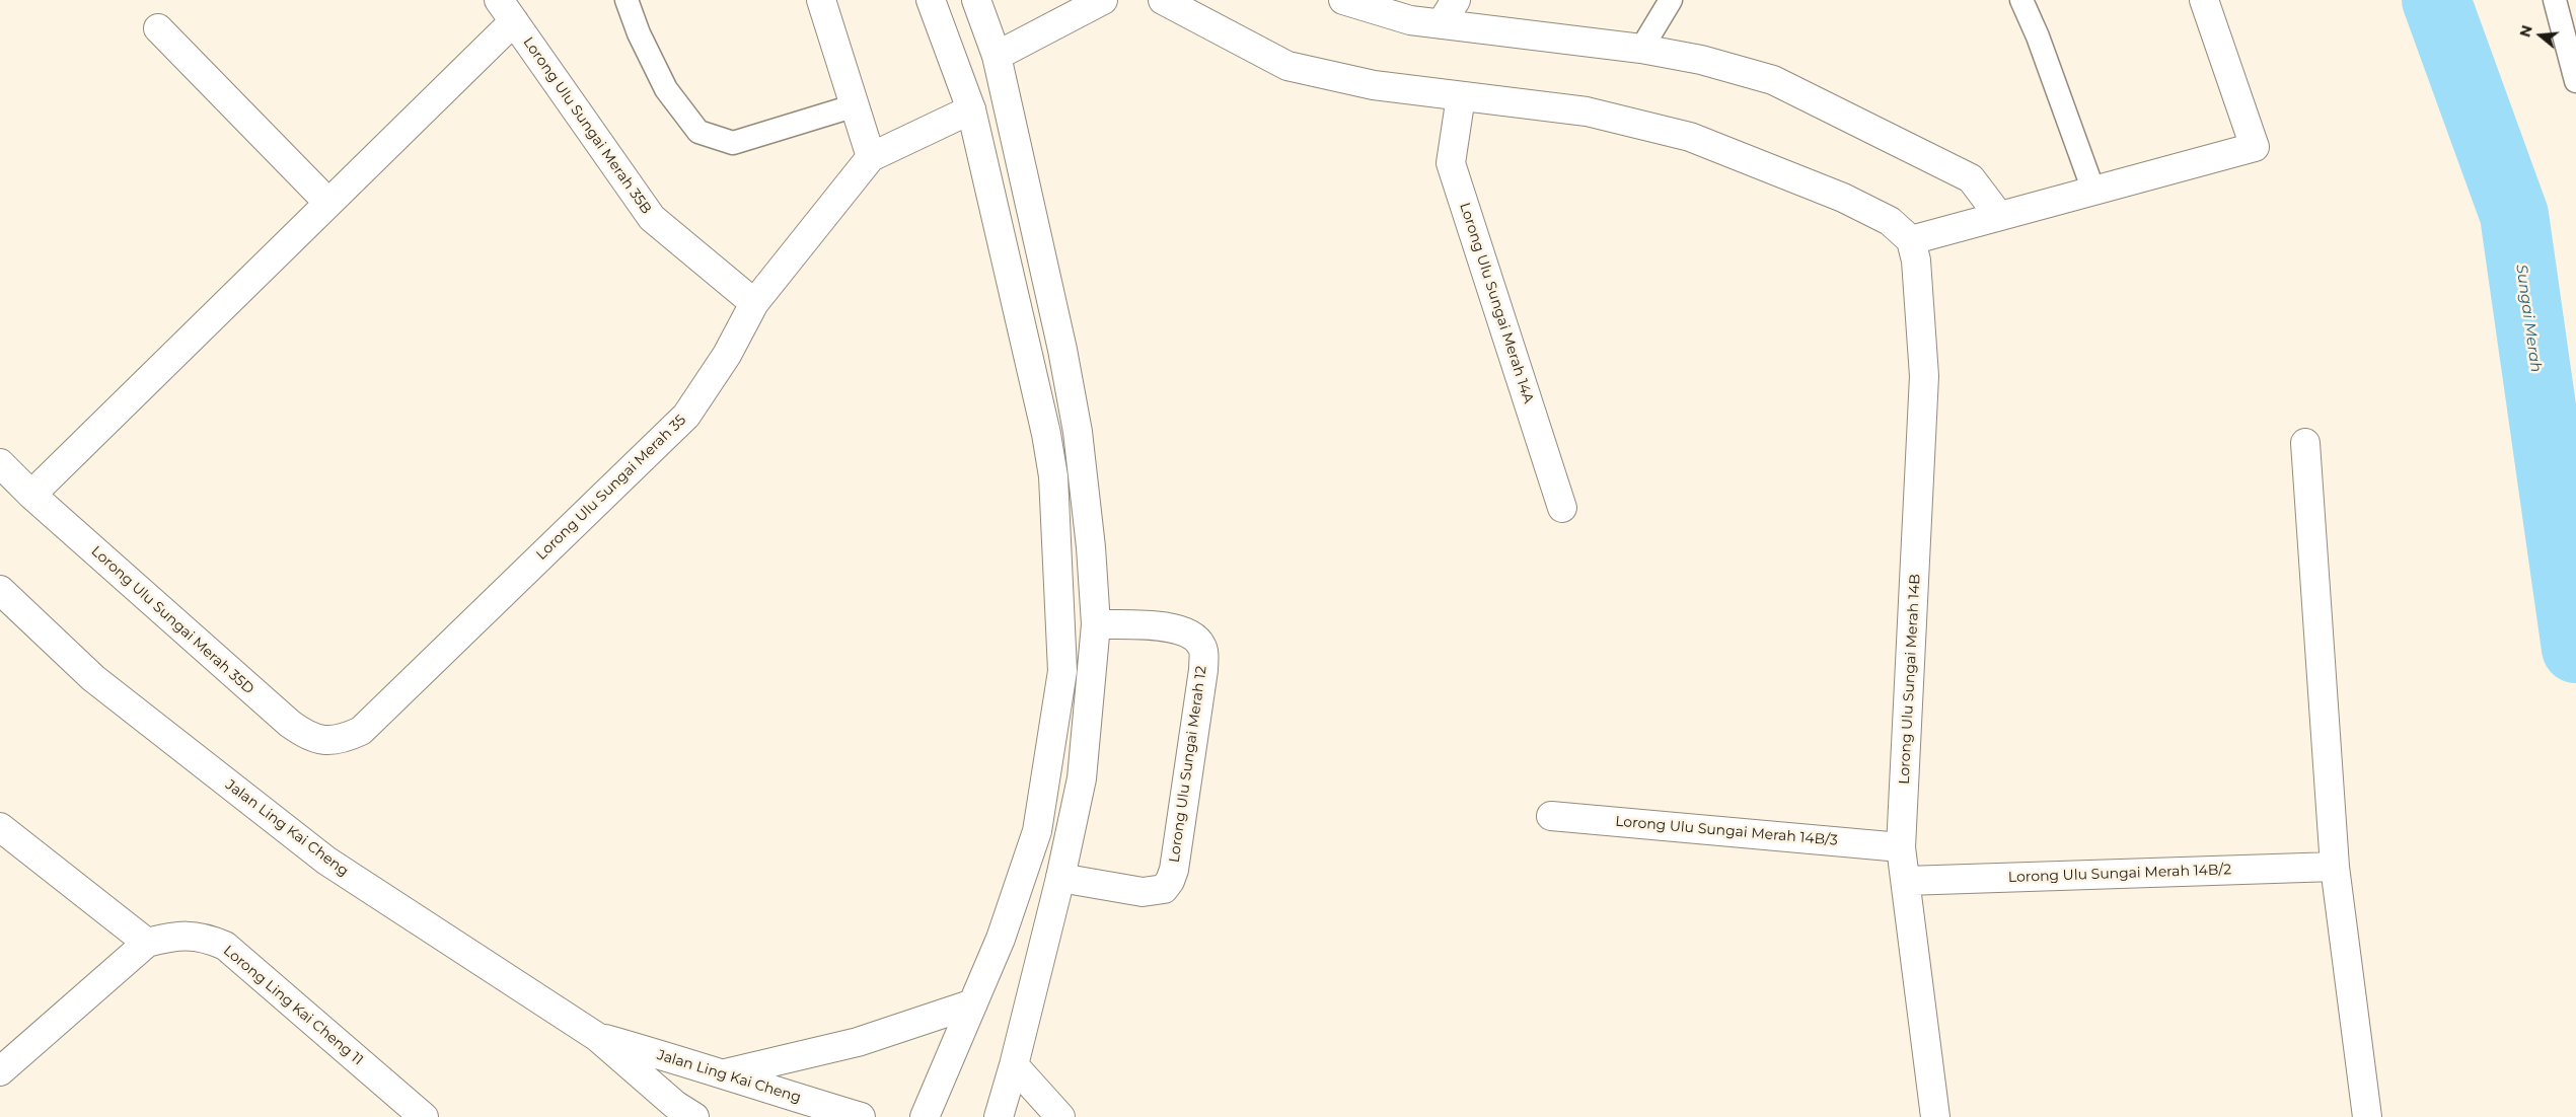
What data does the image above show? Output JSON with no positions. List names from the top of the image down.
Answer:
{
  "streets": {
    "street": [
      "Lorong Ulu Sungai Merah 35B",
      "Lorong Ulu Sungai Merah 14A",
      "Lorong Ulu Sungai Merah 35",
      "Lorong Ulu Sungai Merah 35D",
      "Lorong Ulu Sungai Merah 14B",
      "Lorong Ulu Sungai Merah 12",
      "Jalan Ling Kai Cheng",
      "Lorong Ulu Sungai Merah 14B/3",
      "Lorong Ulu Sungai Merah 14B/2",
      "Lorong Ling Kai Cheng 11"
    ]
  },
  "crossings": [
    ["Lorong Ulu Sungai Merah 35B", "Lorong Ulu Sungai Merah 35"],
    ["Lorong Ulu Sungai Merah 35", "Lorong Ulu Sungai Merah 35D"],
    ["Lorong Ulu Sungai Merah 14B", "Lorong Ulu Sungai Merah 14B/3"],
    ["Lorong Ulu Sungai Merah 14B", "Lorong Ulu Sungai Merah 14B/2"]
  ],
  "water": ["Sungai Merah"],
  "north": "left"
}
